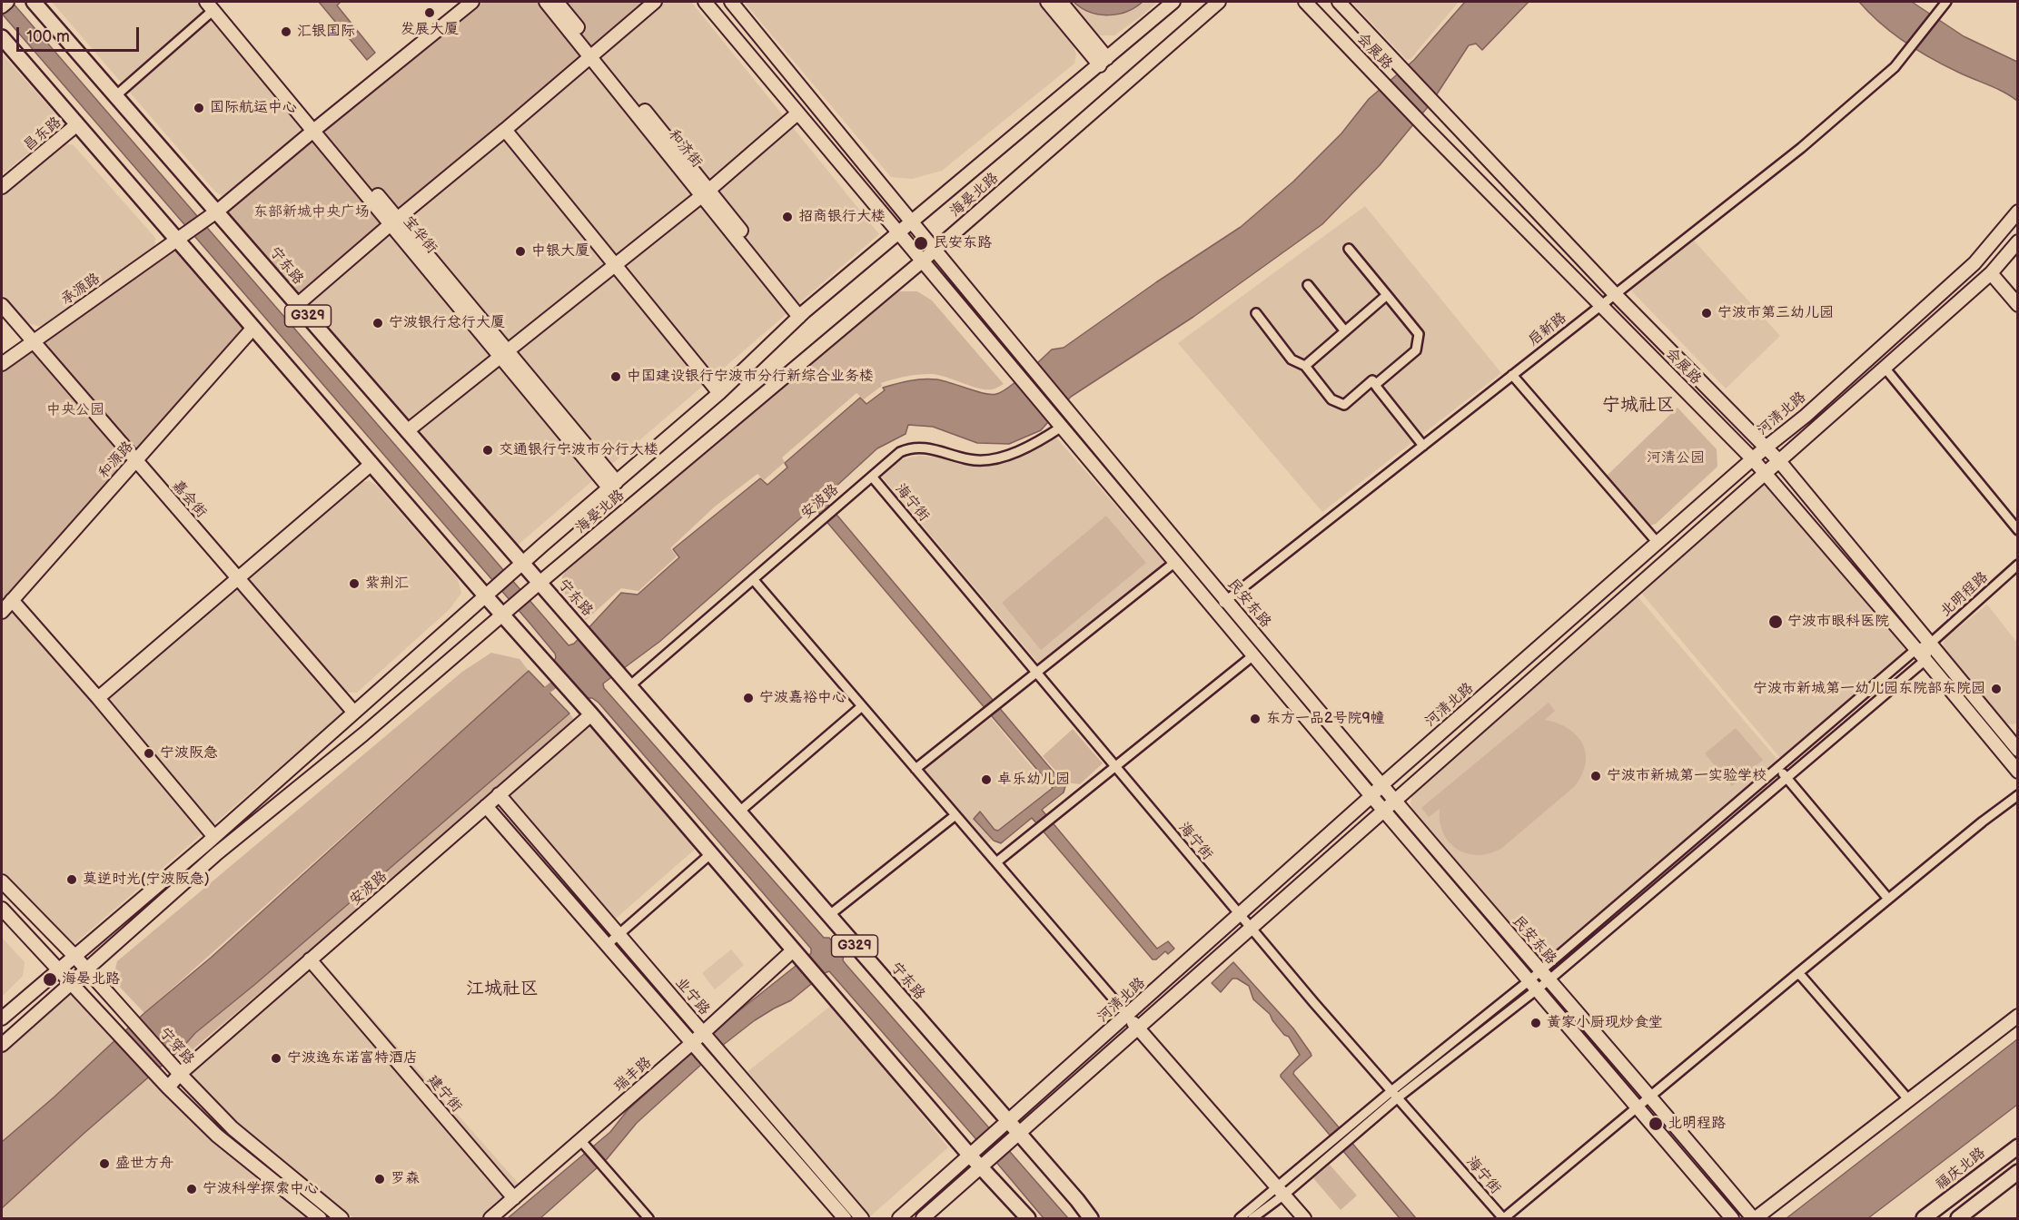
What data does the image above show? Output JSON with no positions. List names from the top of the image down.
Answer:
{
  "streets": {
    "main road": [
      "会展路",
      "昌东路",
      "和济街",
      "海晏北路",
      "宝华街",
      "宁东路",
      "承源路",
      "G329",
      "河清北路",
      "和源路",
      "嘉会街",
      "安波路",
      "民安东路",
      "业宁路",
      "宁穿路",
      "瑞丰路",
      "建宁街",
      "福庆北路"
    ],
    "street": ["启新路", "海宁街", "北明程路"]
  },
  "crossings": [
    ["会展路", "启新路"],
    ["会展路", "河清北路"],
    ["会展路", "北明程路"],
    ["和济街", "海晏北路"],
    ["海晏北路", "宝华街"],
    ["海晏北路", "宁东路"],
    ["海晏北路", "嘉会街"],
    ["海晏北路", "民安东路"],
    ["海晏北路", "宁穿路"],
    ["宝华街", "承源路"],
    ["宁东路", "承源路"],
    ["宁东路", "河清北路"],
    ["宁东路", "安波路"],
    ["承源路", "嘉会街"],
    ["启新路", "民安东路"],
    ["河清北路", "海宁街"],
    ["河清北路", "民安东路"],
    ["和源路", "嘉会街"],
    ["安波路", "海宁街"],
    ["安波路", "民安东路"],
    ["安波路", "业宁路"],
    ["安波路", "宁穿路"],
    ["安波路", "建宁街"],
    ["海宁街", "北明程路"],
    ["北明程路", "民安东路"],
    ["业宁路", "瑞丰路"],
    ["瑞丰路", "建宁街"]
  ],
  "districts": ["宁城社区", "江城社区"],
  "parks": ["东部新城中央广场", "中央公园", "河清公园"],
  "places": [
    "发展大厦",
    "汇银国际",
    "国际航运中心",
    "招商银行大楼",
    "民安东路",
    "中银大厦",
    "宁波市第三幼儿园",
    "宁波银行总行大厦",
    "中国建设银行宁波市分行新综合业务楼",
    "交通银行宁波市分行大楼",
    "紫荆汇",
    "宁波市眼科医院",
    "宁波市新城第一幼儿园东院部东院园",
    "宁波嘉裕中心",
    "东方一品2号院9幢",
    "宁波阪急",
    "宁波市新城第一实验学校",
    "卓乐幼儿园",
    "莫逆时光(宁波阪急)",
    "海晏北路",
    "黄家小厨现炒食堂",
    "宁波逸东诺富特酒店",
    "北明程路",
    "盛世方舟",
    "罗森",
    "宁波科学探索中心"
  ],
  "scale_bar": "100 m"
}
